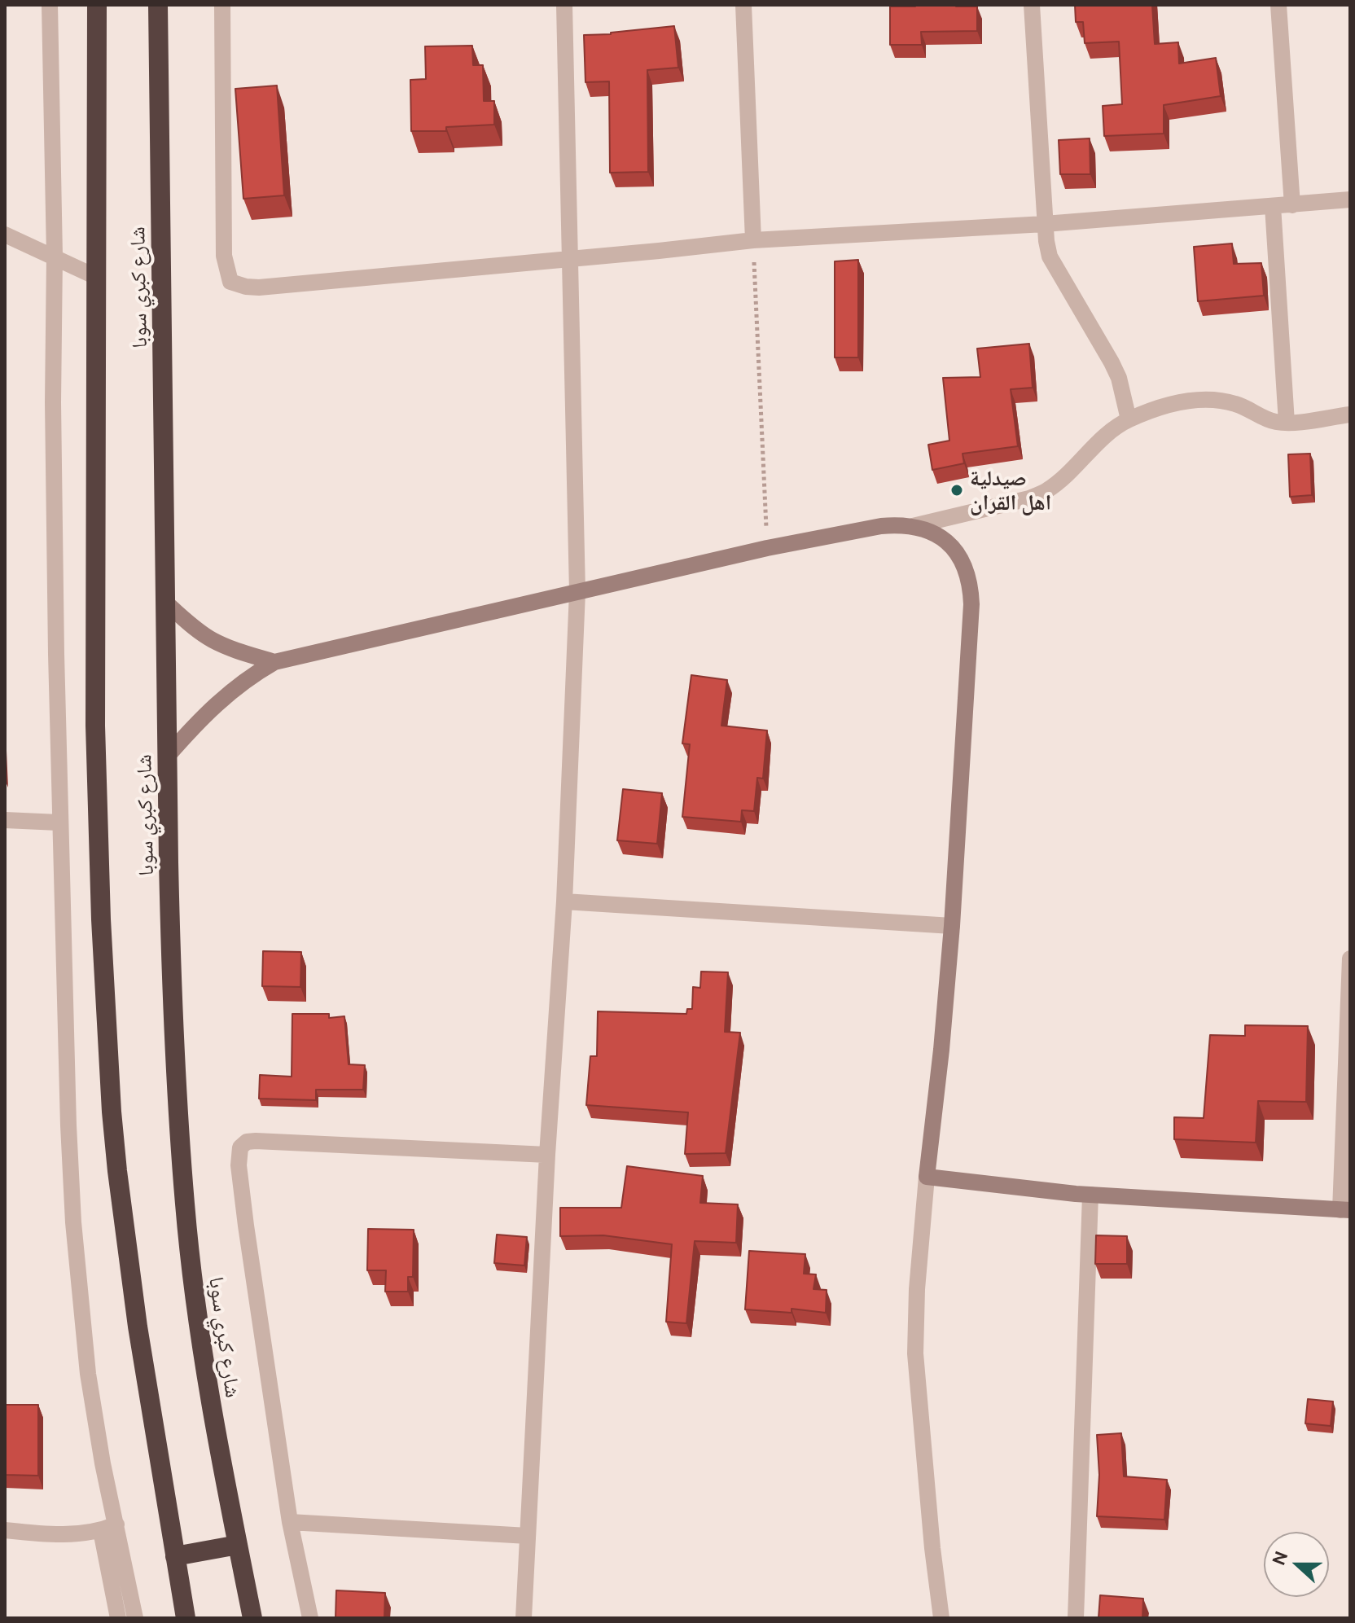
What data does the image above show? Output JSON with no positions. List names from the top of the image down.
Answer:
{
  "streets": {
    "highway": ["شارع كبري سوبا"]
  },
  "places": ["صيدلية اهل القران"],
  "north": "left"
}
